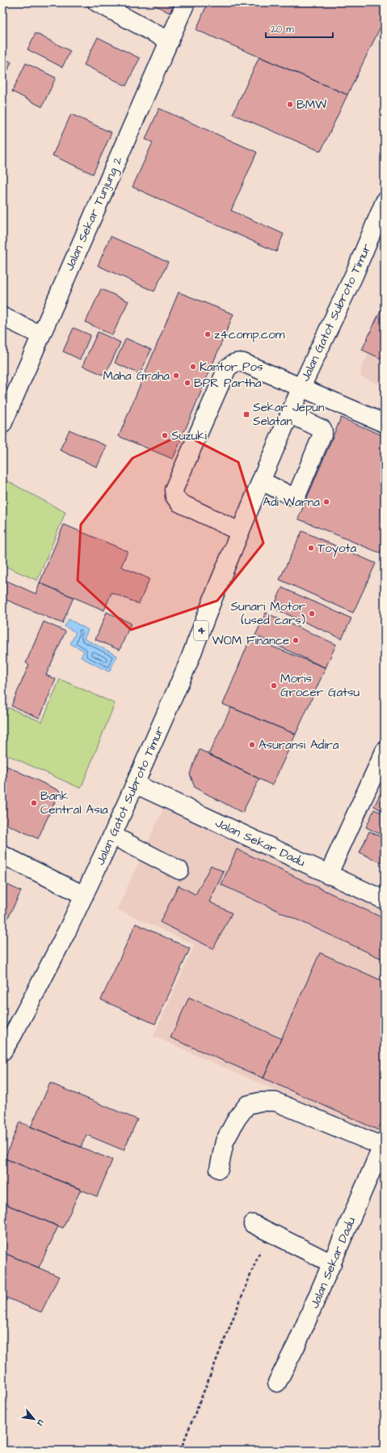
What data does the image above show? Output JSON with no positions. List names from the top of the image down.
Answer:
{
  "streets": {
    "main road": [
      "Jalan Sekar Tunjung 2",
      "Jalan Gatot Subroto Timur",
      "4",
      "Jalan Sekar Dadu"
    ]
  },
  "crossings": [
    ["Jalan Gatot Subroto Timur", "Jalan Sekar Dadu"]
  ],
  "places": {
    "other": [
      "BMW",
      "z4comp.com",
      "Kantor Pos",
      "Maha Graha",
      "BPR Partha",
      "Suzuki",
      "Adi Warna",
      "Toyota",
      "Sunari Motor (used cars)",
      "WOM Finance",
      "Moris Grocer Gatsu",
      "Asuransi Adira",
      "Bank Central Asia"
    ],
    "transit": ["Sekar Jepun Selatan"]
  },
  "scale_bar": "20 m",
  "north": "bottom right"
}
